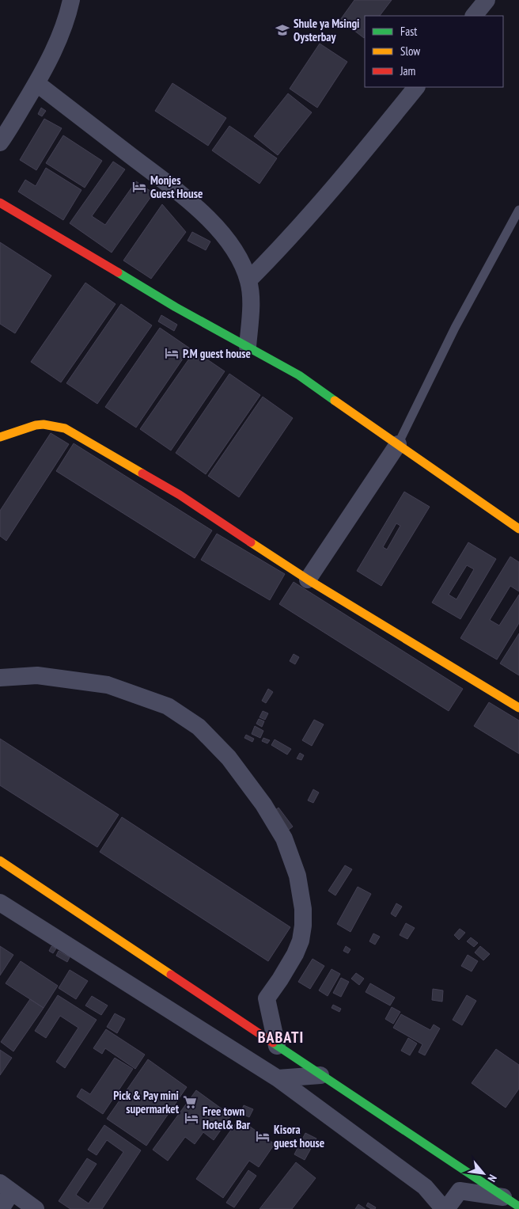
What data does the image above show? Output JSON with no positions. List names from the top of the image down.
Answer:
{
  "districts": ["BABATI"],
  "places": {
    "school or university": ["Shule ya Msingi Oysterbay"],
    "hotel": [
      "Monjes Guest House",
      "P.M guest house",
      "Free town Hotel& Bar",
      "Kisora guest house"
    ],
    "supermarket": ["Pick & Pay mini supermarket"]
  },
  "legend": ["Fast", "Slow", "Jam"],
  "north": "bottom right"
}
